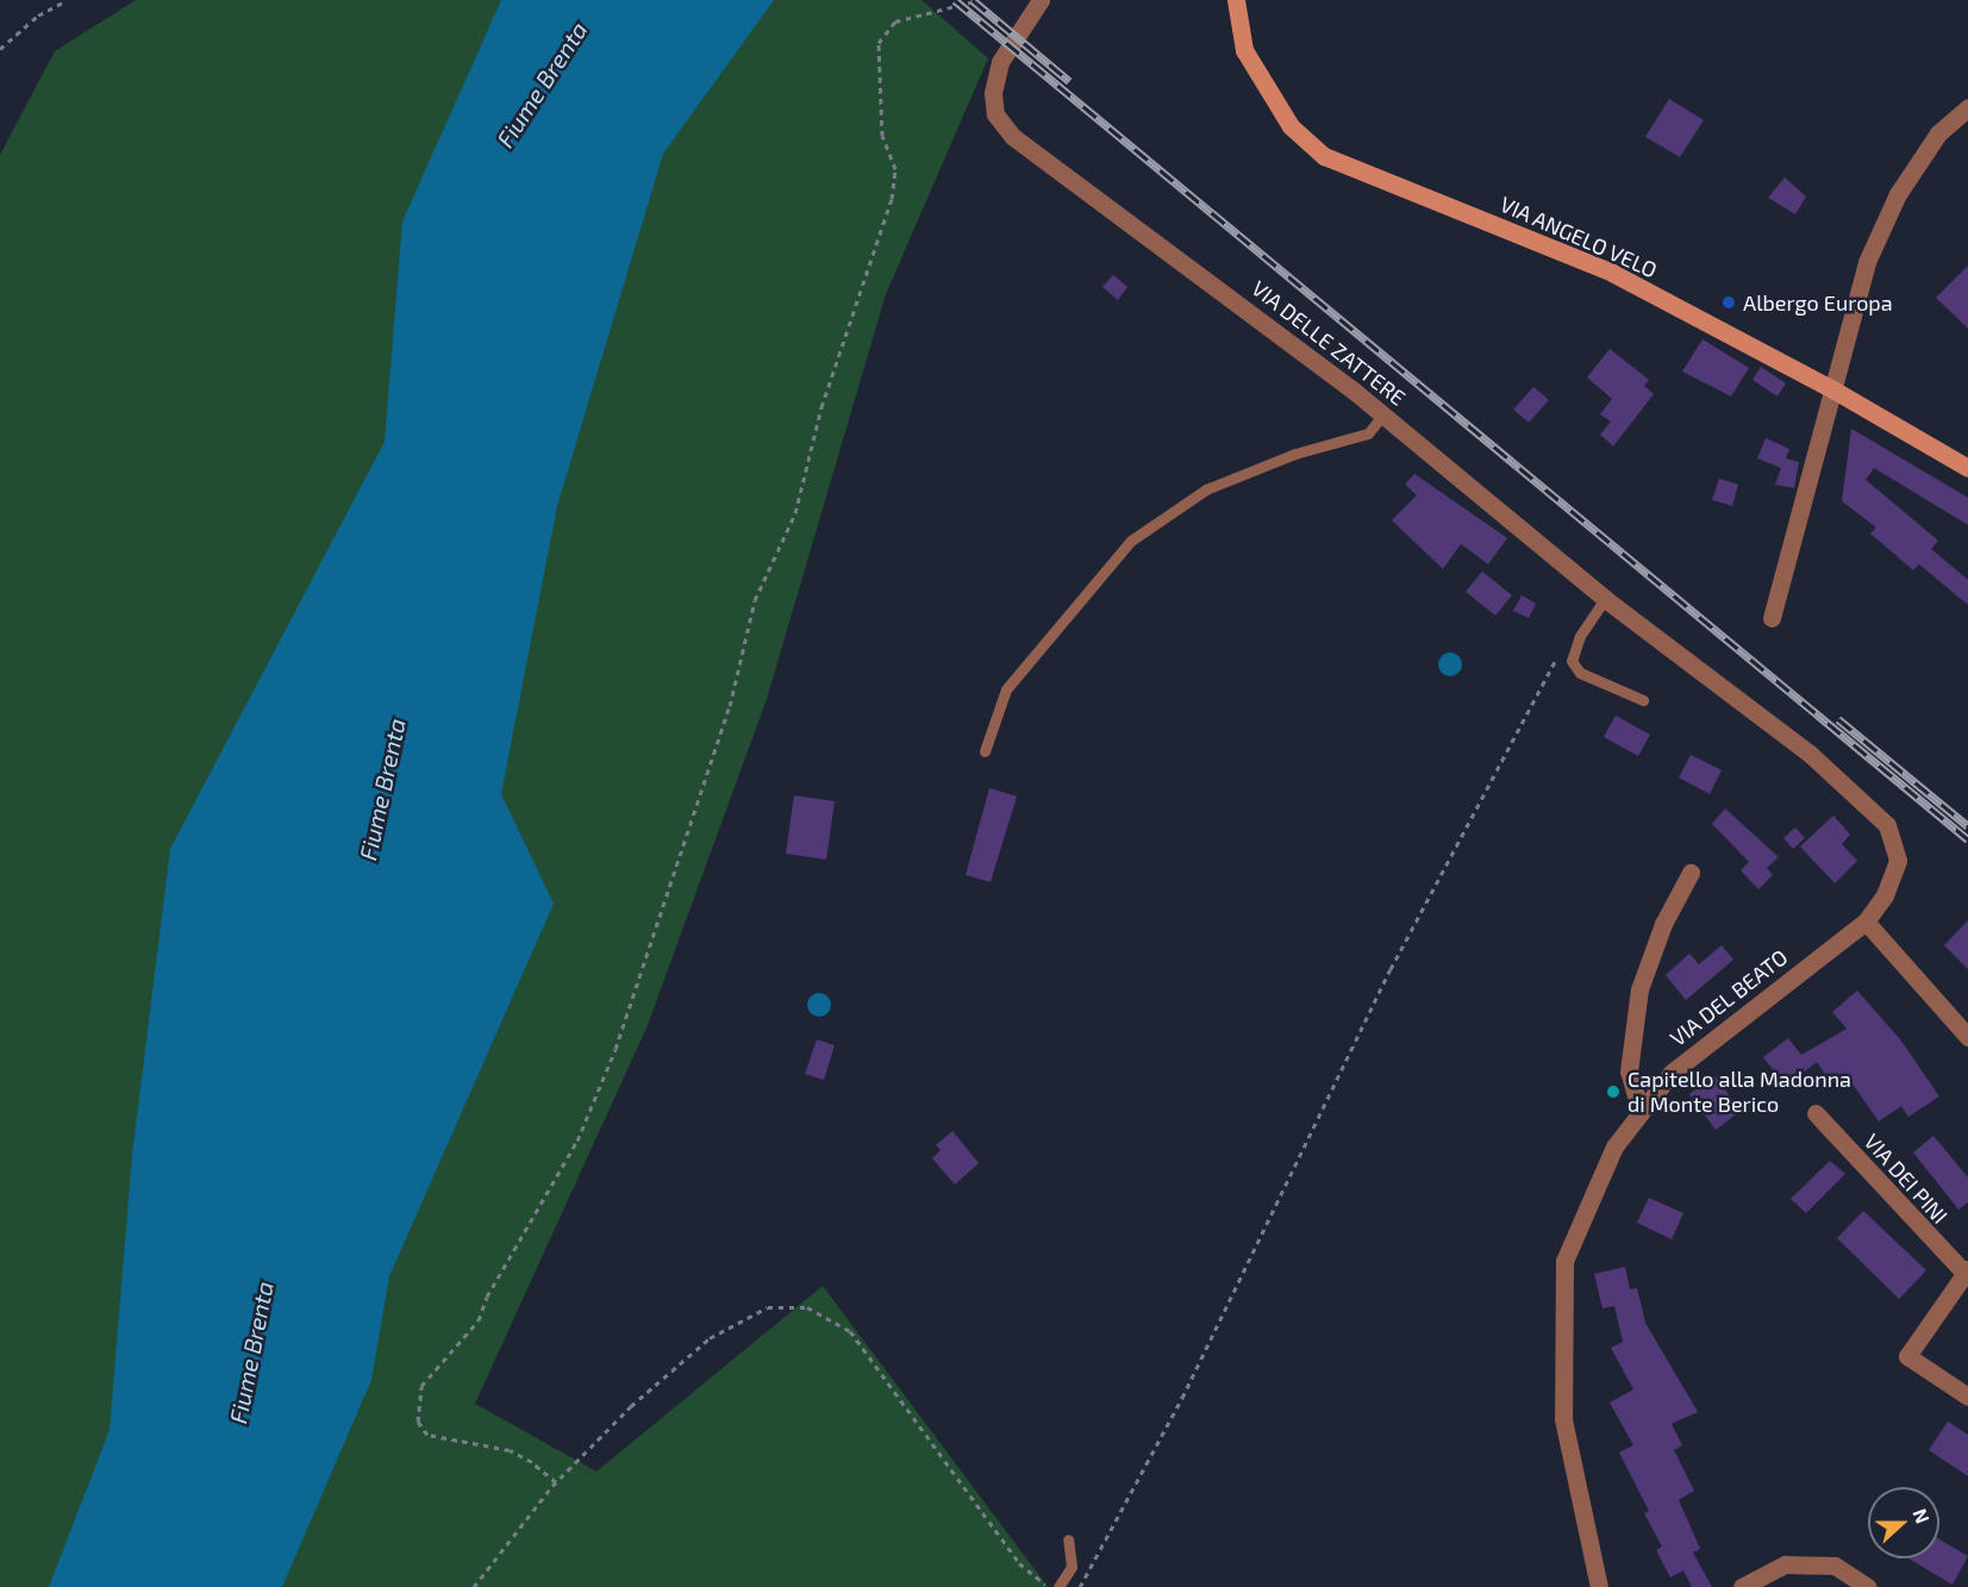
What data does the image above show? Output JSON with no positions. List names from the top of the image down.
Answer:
{
  "streets": {
    "main road": ["VIA ANGELO VELO"],
    "street": ["VIA DELLE ZATTERE", "VIA DEL BEATO", "VIA DEI PINI"]
  },
  "crossings": [
    ["VIA DELLE ZATTERE", "VIA DEL BEATO"]
  ],
  "water": ["Fiume Brenta"],
  "places": ["Albergo Europa", "Capitello alla Madonna di Monte Berico"],
  "north": "right"
}
